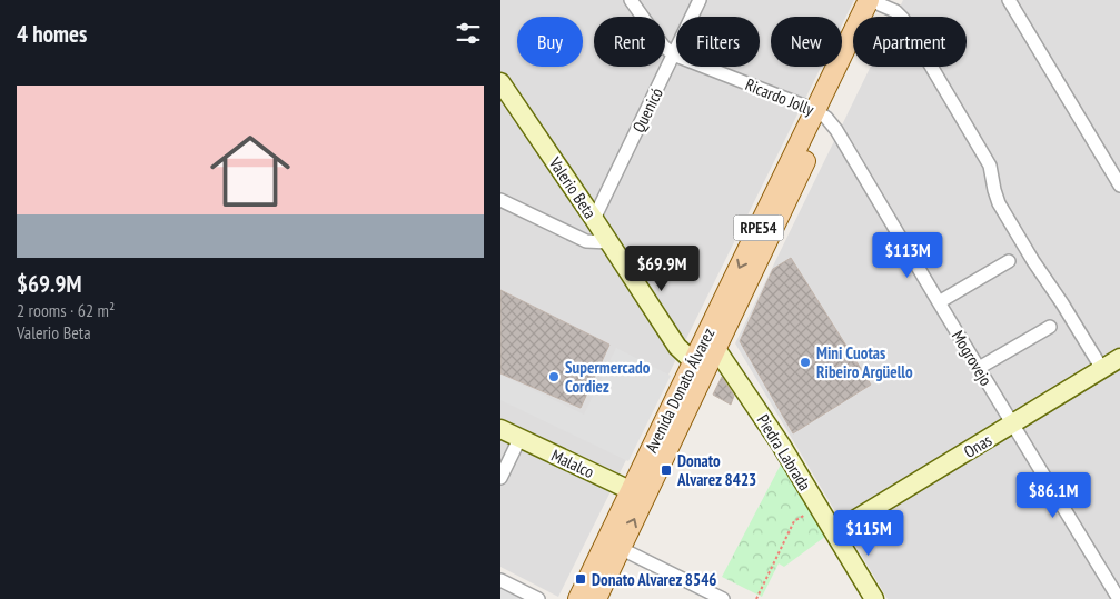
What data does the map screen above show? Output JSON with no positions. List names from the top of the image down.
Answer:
{
  "streets": {
    "main road": [
      "Valerio Beta",
      "RPE54",
      "Avenida Donato Álvarez",
      "Onas",
      "Piedra Labrada",
      "Malalco"
    ],
    "street": ["Ricardo Jolly", "Quenicó", "Mogrovejo"]
  },
  "crossings": [
    ["Ricardo Jolly", "Quenicó"],
    ["Ricardo Jolly", "Mogrovejo"],
    ["Ricardo Jolly", "Avenida Donato Álvarez"],
    ["Quenicó", "Valerio Beta"],
    ["Valerio Beta", "Avenida Donato Álvarez"],
    ["Valerio Beta", "Piedra Labrada"],
    ["Mogrovejo", "Avenida Donato Álvarez"],
    ["Mogrovejo", "Onas"],
    ["Avenida Donato Álvarez", "Piedra Labrada"],
    ["Avenida Donato Álvarez", "Malalco"],
    ["Onas", "Piedra Labrada"]
  ],
  "places": {
    "other": ["Mini Cuotas Ribeiro Argüello", "Supermercado Cordiez"],
    "transit": ["Donato Alvarez 8423", "Donato Alvarez 8546"]
  },
  "page": {
    "heading": "4 homes",
    "chip": [
      "Buy",
      "Rent",
      "Filters",
      "New",
      "Apartment"
    ],
    "list": [
      {
        "name": "$69.9M",
        "note": "2 rooms · 62 m² · Valerio Beta"
      }
    ],
    "price": [
      "$113M",
      "$69.9M",
      "$86.1M",
      "$115M"
    ]
  }
}
